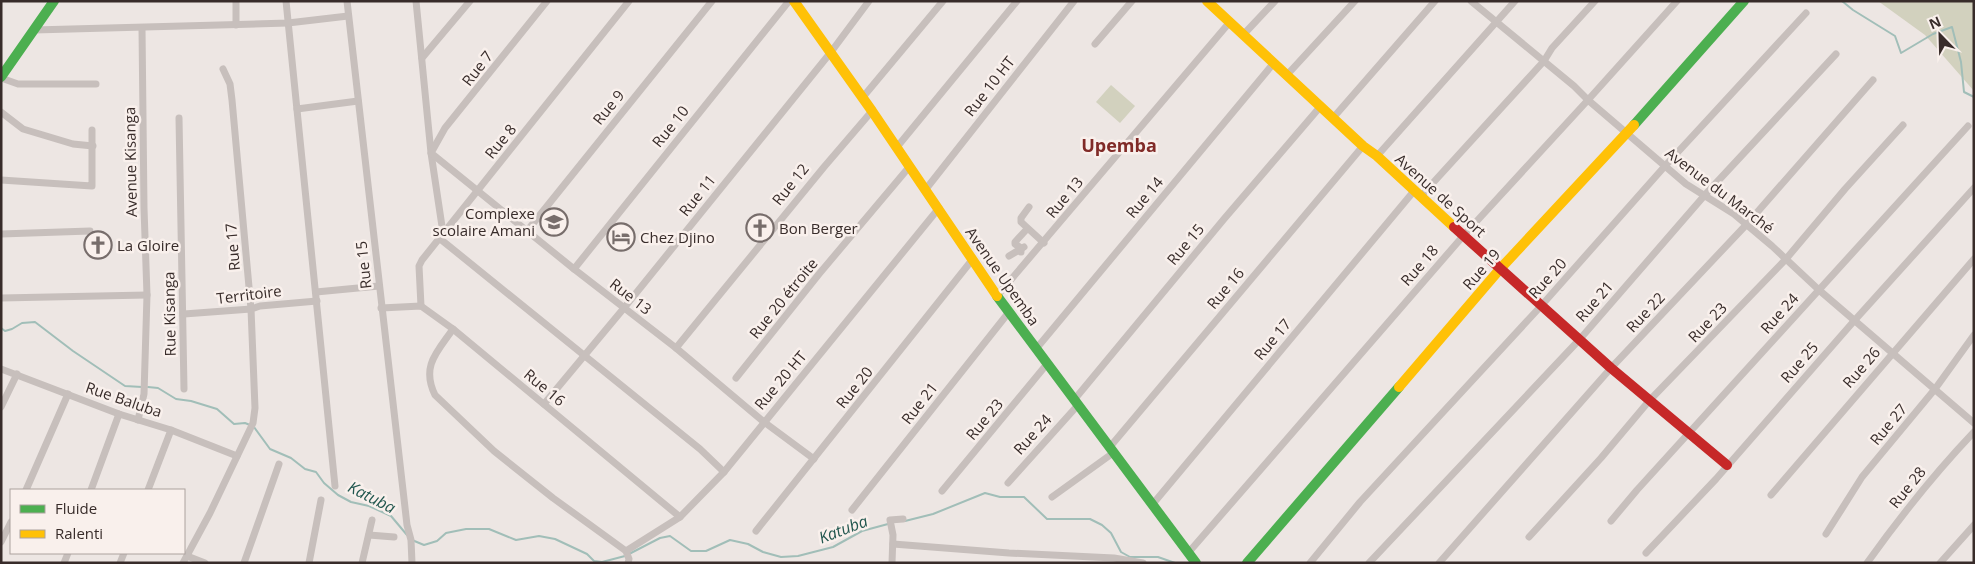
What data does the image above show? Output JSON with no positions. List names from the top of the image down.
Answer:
{
  "streets": {
    "main road": ["Avenue de Sport", "Rue 19", "Avenue Upemba"],
    "street": [
      "Rue 7",
      "Rue 10 HT",
      "Rue 9",
      "Rue 10",
      "Rue 8",
      "Avenue Kisanga",
      "Rue 12",
      "Avenue du Marché",
      "Rue 11",
      "Rue 13",
      "Rue 14",
      "Rue 15",
      "Rue 17",
      "Rue 18",
      "Rue 20",
      "Rue 16",
      "Territoire",
      "Rue 20 étroite",
      "Rue 21",
      "Rue 22",
      "Rue 24",
      "Rue Kisanga",
      "Rue 23",
      "Rue 25",
      "Rue 26",
      "Rue 20 HT",
      "Rue Baluba",
      "Rue 27",
      "Rue 28"
    ]
  },
  "crossings": [
    ["Rue 7", "Rue 13"],
    ["Rue 10 HT", "Avenue Upemba"],
    ["Rue 9", "Rue 13"],
    ["Rue 10", "Rue 13"],
    ["Rue 8", "Rue 13"],
    ["Rue 8", "Rue 16"],
    ["Avenue Kisanga", "Rue Baluba"],
    ["Rue 12", "Rue 13"],
    ["Rue 12", "Avenue Upemba"],
    ["Avenue du Marché", "Rue 17"],
    ["Avenue du Marché", "Rue 18"],
    ["Avenue du Marché", "Rue 19"],
    ["Avenue du Marché", "Rue 20"],
    ["Avenue du Marché", "Rue 21"],
    ["Avenue du Marché", "Rue 22"],
    ["Avenue du Marché", "Rue 24"],
    ["Avenue du Marché", "Rue 23"],
    ["Avenue du Marché", "Rue 25"],
    ["Avenue du Marché", "Rue 26"],
    ["Avenue du Marché", "Rue 27"],
    ["Rue 11", "Rue 13"],
    ["Rue 11", "Avenue Upemba"],
    ["Rue 11", "Rue 16"],
    ["Avenue de Sport", "Rue 13"],
    ["Avenue de Sport", "Rue 14"],
    ["Avenue de Sport", "Rue 15"],
    ["Avenue de Sport", "Rue 17"],
    ["Avenue de Sport", "Rue 18"],
    ["Avenue de Sport", "Rue 19"],
    ["Avenue de Sport", "Rue 20"],
    ["Avenue de Sport", "Rue 16"],
    ["Avenue de Sport", "Rue 21"],
    ["Avenue de Sport", "Rue 22"],
    ["Avenue de Sport", "Rue 24"],
    ["Avenue de Sport", "Rue 23"],
    ["Avenue de Sport", "Rue 25"],
    ["Rue 13", "Avenue Upemba"],
    ["Rue 13", "Rue 20"],
    ["Rue 13", "Rue 20 HT"],
    ["Rue 14", "Avenue Upemba"],
    ["Rue 15", "Avenue Upemba"],
    ["Rue 15", "Rue 24"],
    ["Rue 17", "Avenue Upemba"],
    ["Rue 17", "Territoire"],
    ["Rue 17", "Rue Baluba"],
    ["Rue 18", "Avenue Upemba"],
    ["Avenue Upemba", "Rue 20"],
    ["Avenue Upemba", "Rue 16"],
    ["Avenue Upemba", "Rue 20 étroite"],
    ["Avenue Upemba", "Rue 21"],
    ["Avenue Upemba", "Rue 24"],
    ["Avenue Upemba", "Rue 23"],
    ["Avenue Upemba", "Rue 20 HT"],
    ["Rue 16", "Rue 20 HT"],
    ["Territoire", "Rue Kisanga"]
  ],
  "districts": ["Upemba"],
  "water": ["Katuba"],
  "places": {
    "school or university": ["Complexe scolaire Amani"],
    "church": ["Bon Berger", "La Gloire"],
    "hotel": ["Chez Djino"]
  },
  "legend": ["Fluide", "Ralenti"],
  "north": "top left"
}
